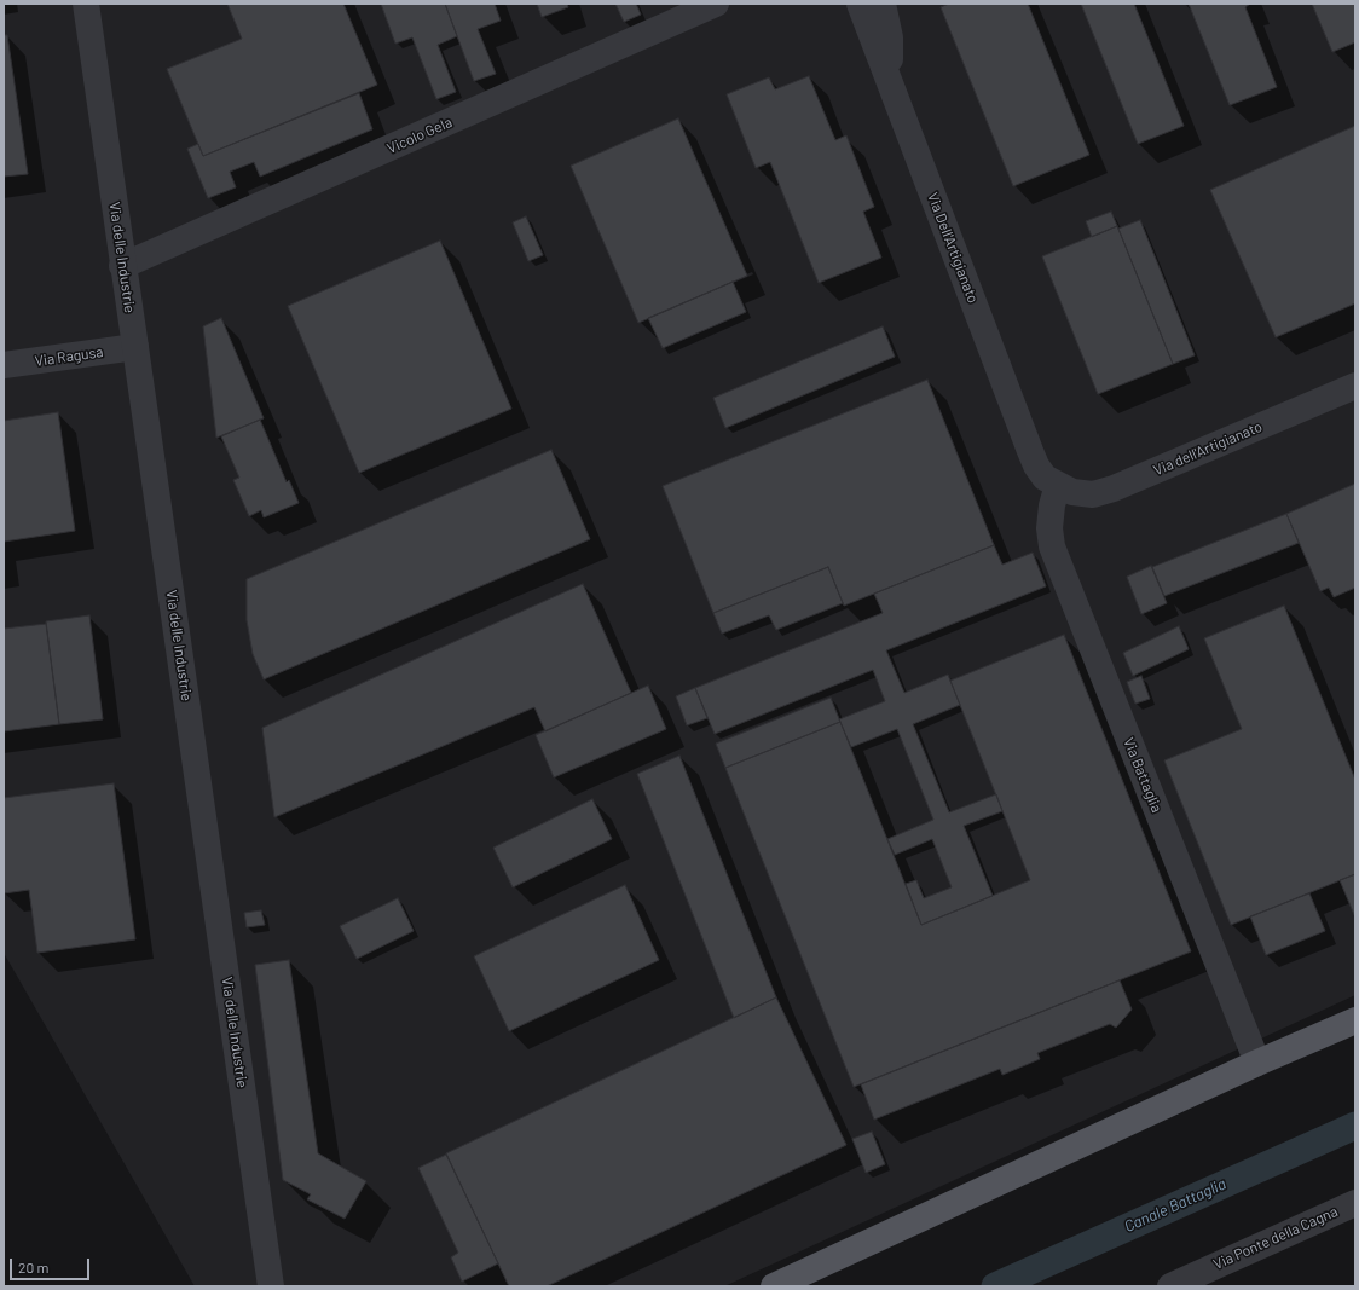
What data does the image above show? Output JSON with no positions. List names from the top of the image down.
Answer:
{
  "streets": {
    "street": [
      "Vicolo Gela",
      "Via Dell'Artigianato",
      "Via delle Industrie",
      "Via Ragusa",
      "Via dell'Artigianato",
      "Via Battaglia",
      "Via Ponte della Cagna"
    ]
  },
  "crossings": [
    ["Vicolo Gela", "Via delle Industrie"],
    ["Via Dell'Artigianato", "Via dell'Artigianato"],
    ["Via Dell'Artigianato", "Via Battaglia"],
    ["Via delle Industrie", "Via Ragusa"],
    ["Via dell'Artigianato", "Via Battaglia"]
  ],
  "water": ["Canale Battaglia"],
  "scale_bar": "20 m"
}
